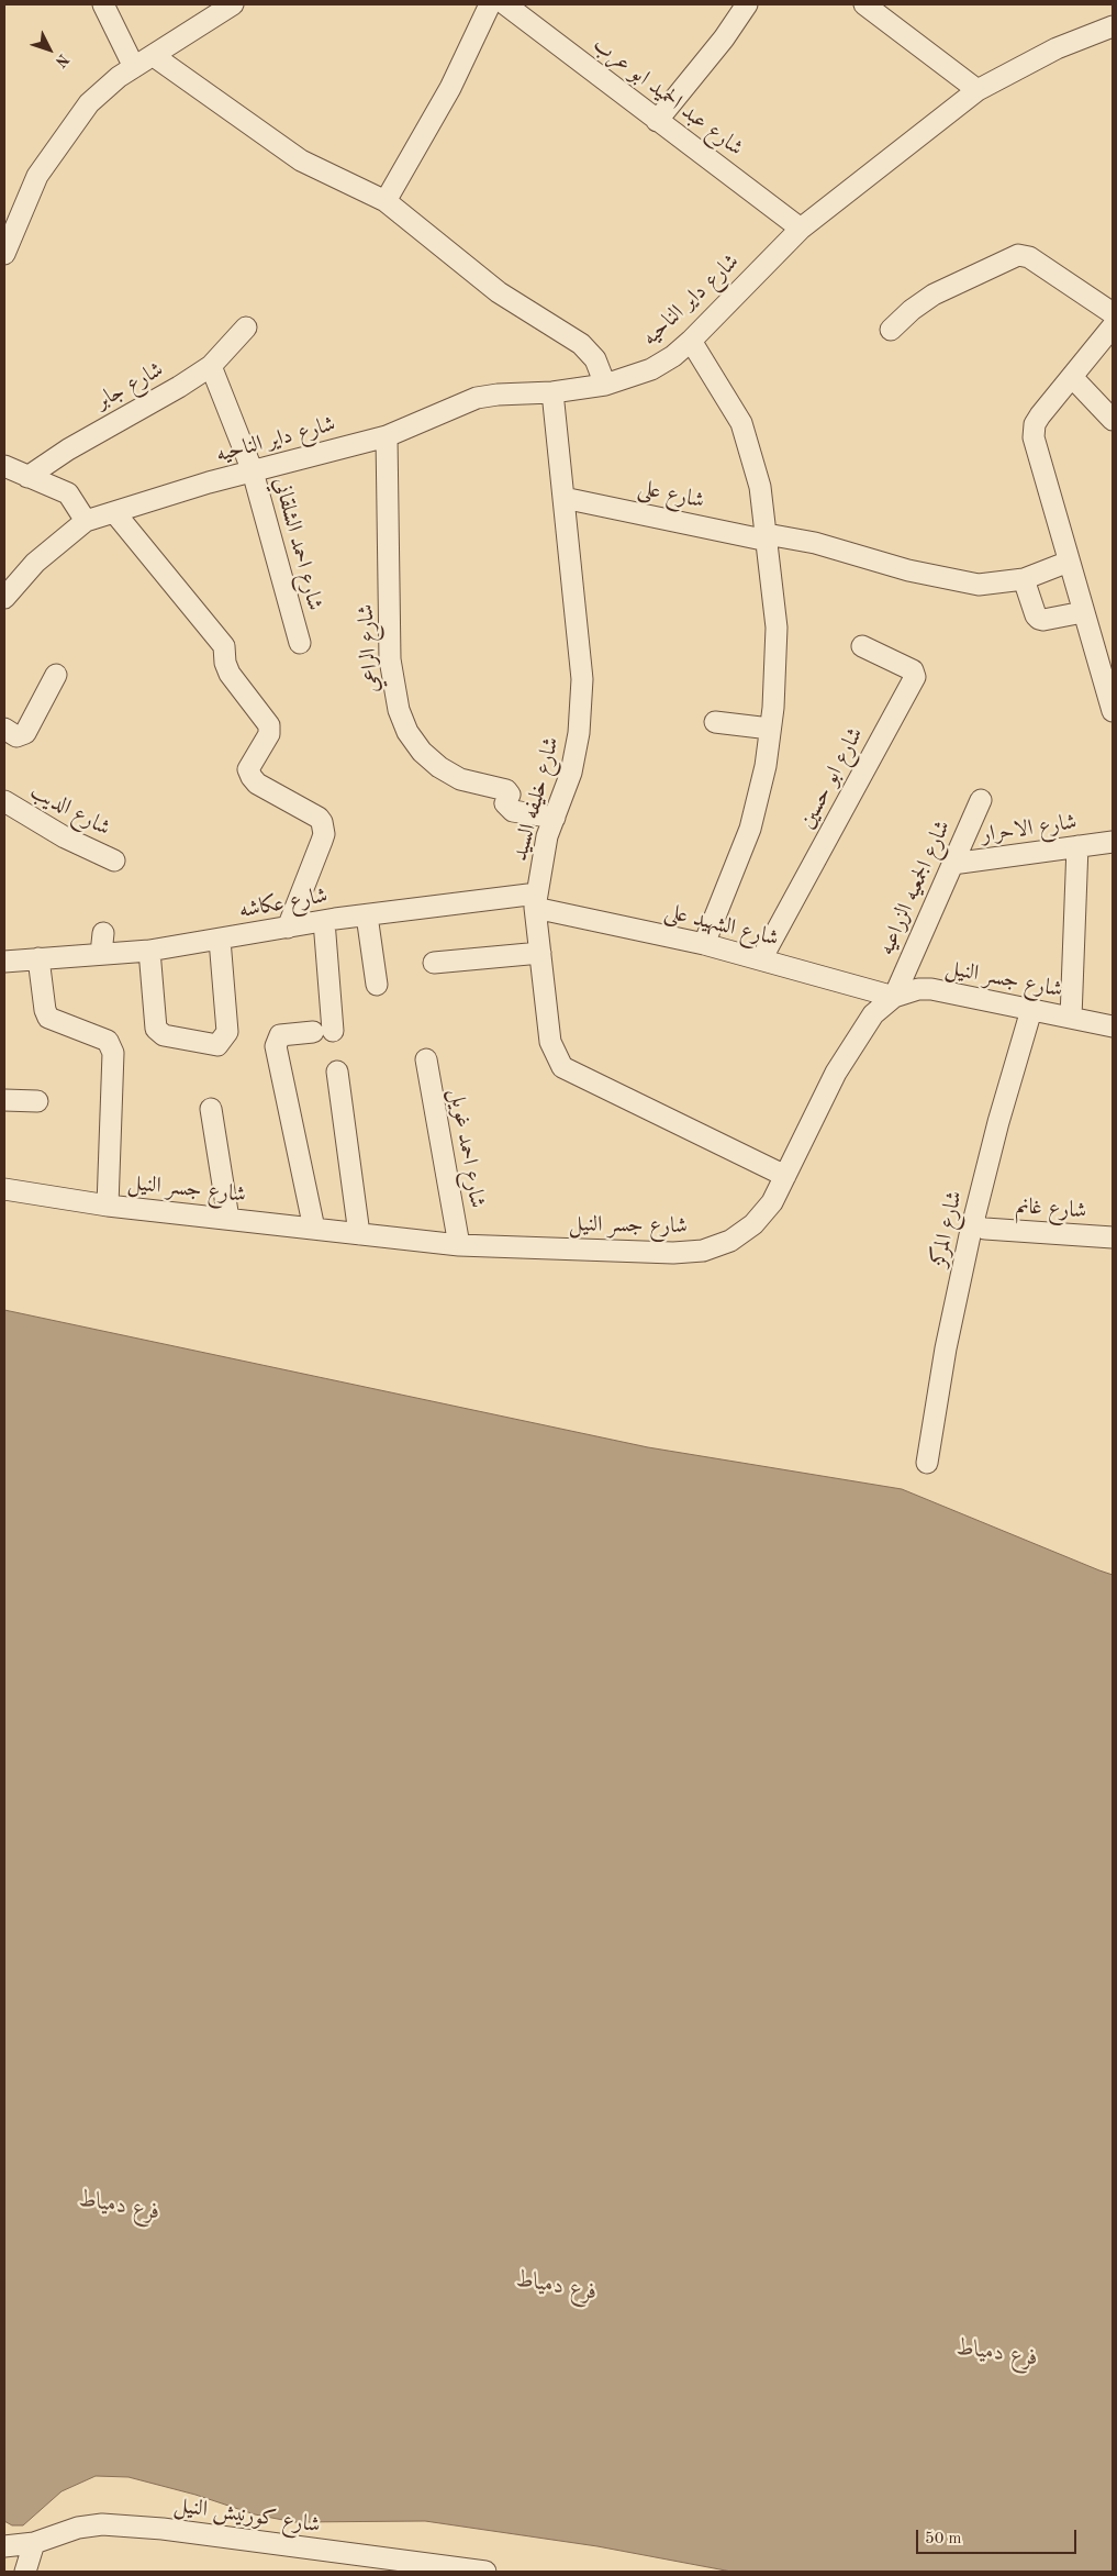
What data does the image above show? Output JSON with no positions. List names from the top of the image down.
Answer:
{
  "streets": {
    "street": [
      "شارع عبد الحميد ابو عرب",
      "شارع داير الناحيه",
      "شارع جابر",
      "شارع على",
      "شارع احمد الشلقاني",
      "شارع الراعي",
      "شارع ابو حسين",
      "شارع خليفه السيد",
      "شارع الديب",
      "شارع الاحرار",
      "شارع الجمعيه الزراعيه",
      "شارع عكاشه",
      "شارع الشهيد على",
      "شارع جسر النيل",
      "شارع احمد غويل",
      "شارع غانم",
      "شارع المركز",
      "شارع كورنيش النيل"
    ]
  },
  "crossings": [
    ["شارع عبد الحميد ابو عرب", "شارع داير الناحيه"],
    ["شارع داير الناحيه", "شارع احمد الشلقاني"],
    ["شارع داير الناحيه", "شارع الراعي"],
    ["شارع داير الناحيه", "شارع خليفه السيد"],
    ["شارع جابر", "شارع احمد الشلقاني"],
    ["شارع على", "شارع خليفه السيد"],
    ["شارع الراعي", "شارع خليفه السيد"],
    ["شارع ابو حسين", "شارع الشهيد على"],
    ["شارع خليفه السيد", "شارع عكاشه"],
    ["شارع خليفه السيد", "شارع الشهيد على"],
    ["شارع خليفه السيد", "شارع جسر النيل"],
    ["شارع الاحرار", "شارع الجمعيه الزراعيه"],
    ["شارع الجمعيه الزراعيه", "شارع الشهيد على"],
    ["شارع الجمعيه الزراعيه", "شارع جسر النيل"],
    ["شارع عكاشه", "شارع الشهيد على"],
    ["شارع الشهيد على", "شارع جسر النيل"],
    ["شارع جسر النيل", "شارع احمد غويل"],
    ["شارع جسر النيل", "شارع المركز"]
  ],
  "water": ["فرع دمياط"],
  "scale_bar": "50 m",
  "north": "bottom right"
}
